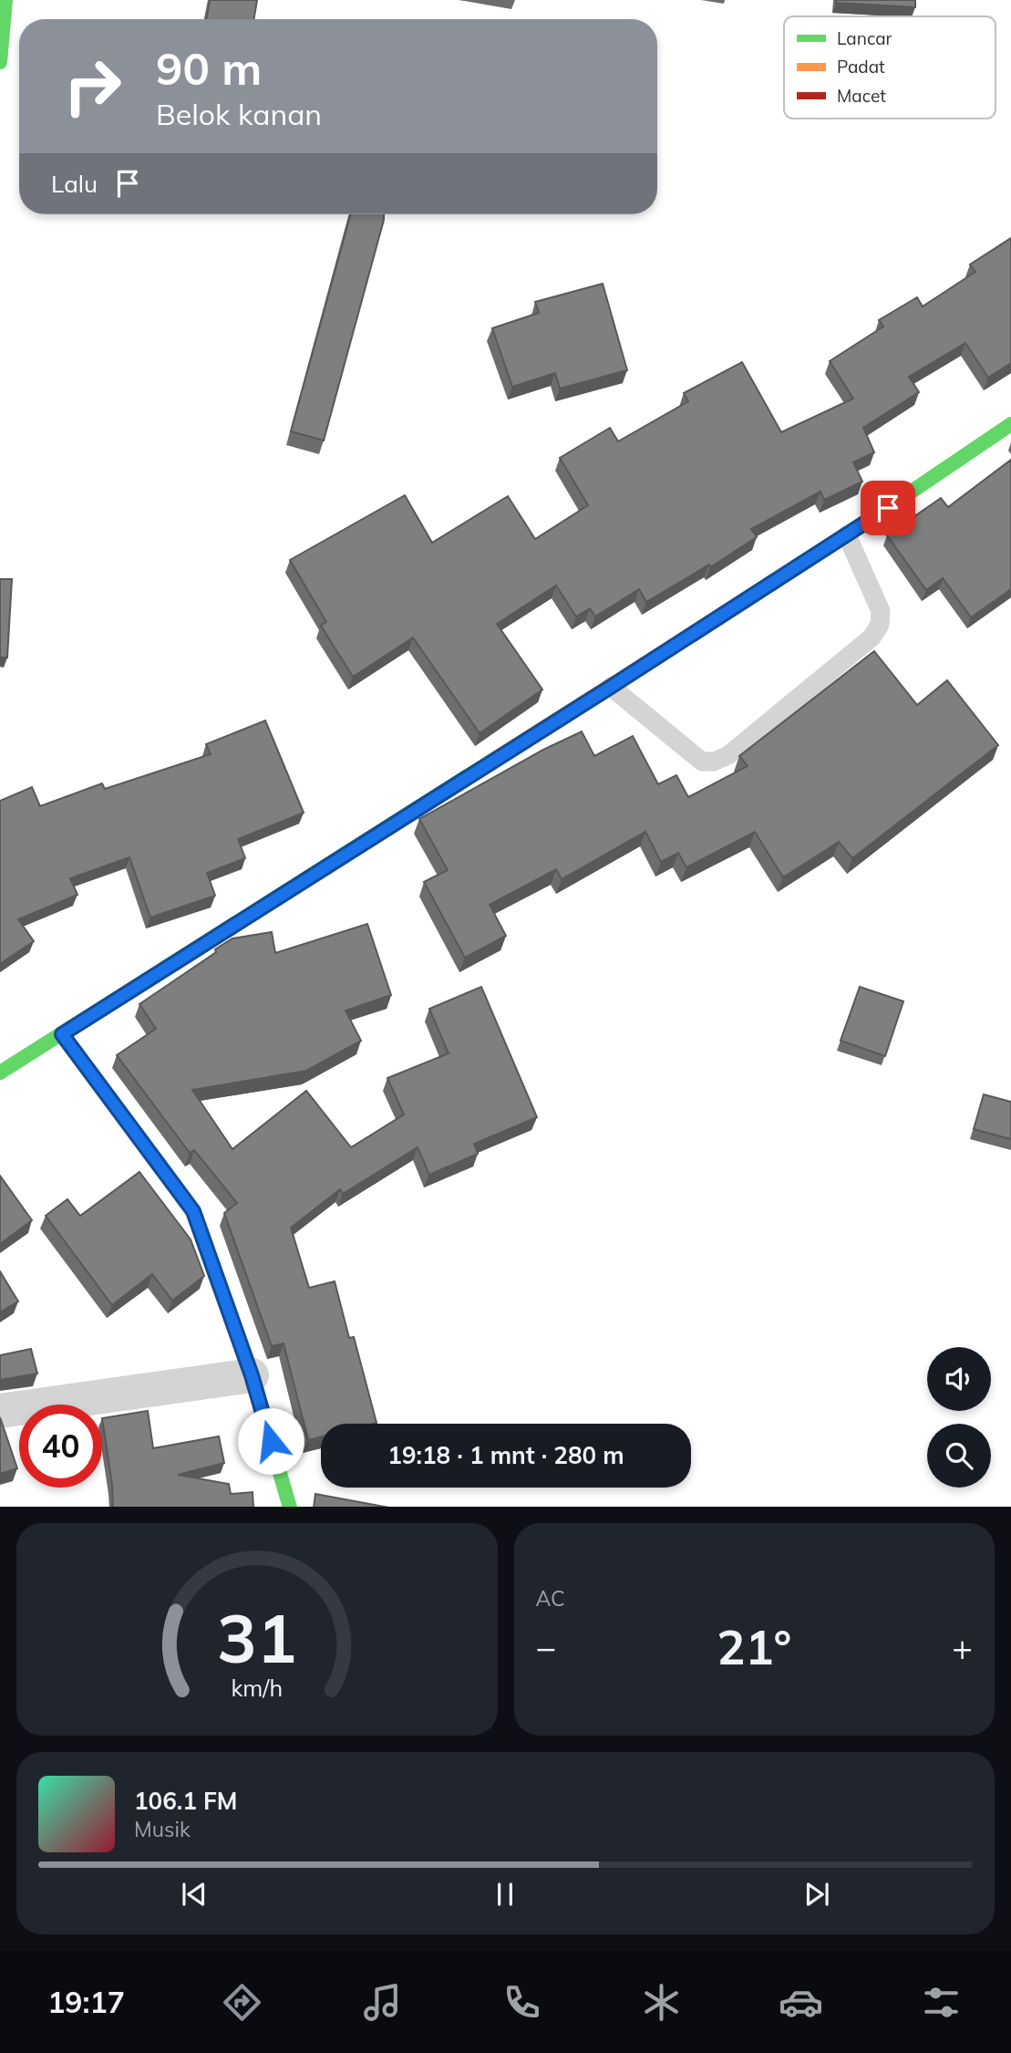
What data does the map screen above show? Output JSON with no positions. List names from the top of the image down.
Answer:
{
  "legend": ["Lancar", "Padat", "Macet"],
  "page": {
    "turn": ["90 m", "Belok kanan"],
    "then": "Lalu",
    "limit": "40",
    "trip": "19:18 · 1 mnt · 280 m",
    "tile": "AC",
    "heat": ["−", "21°", "+"],
    "song": ["106.1 FM", "Musik"],
    "tabs": "19:17",
    "gauge": ["31", "km/h"]
  }
}
